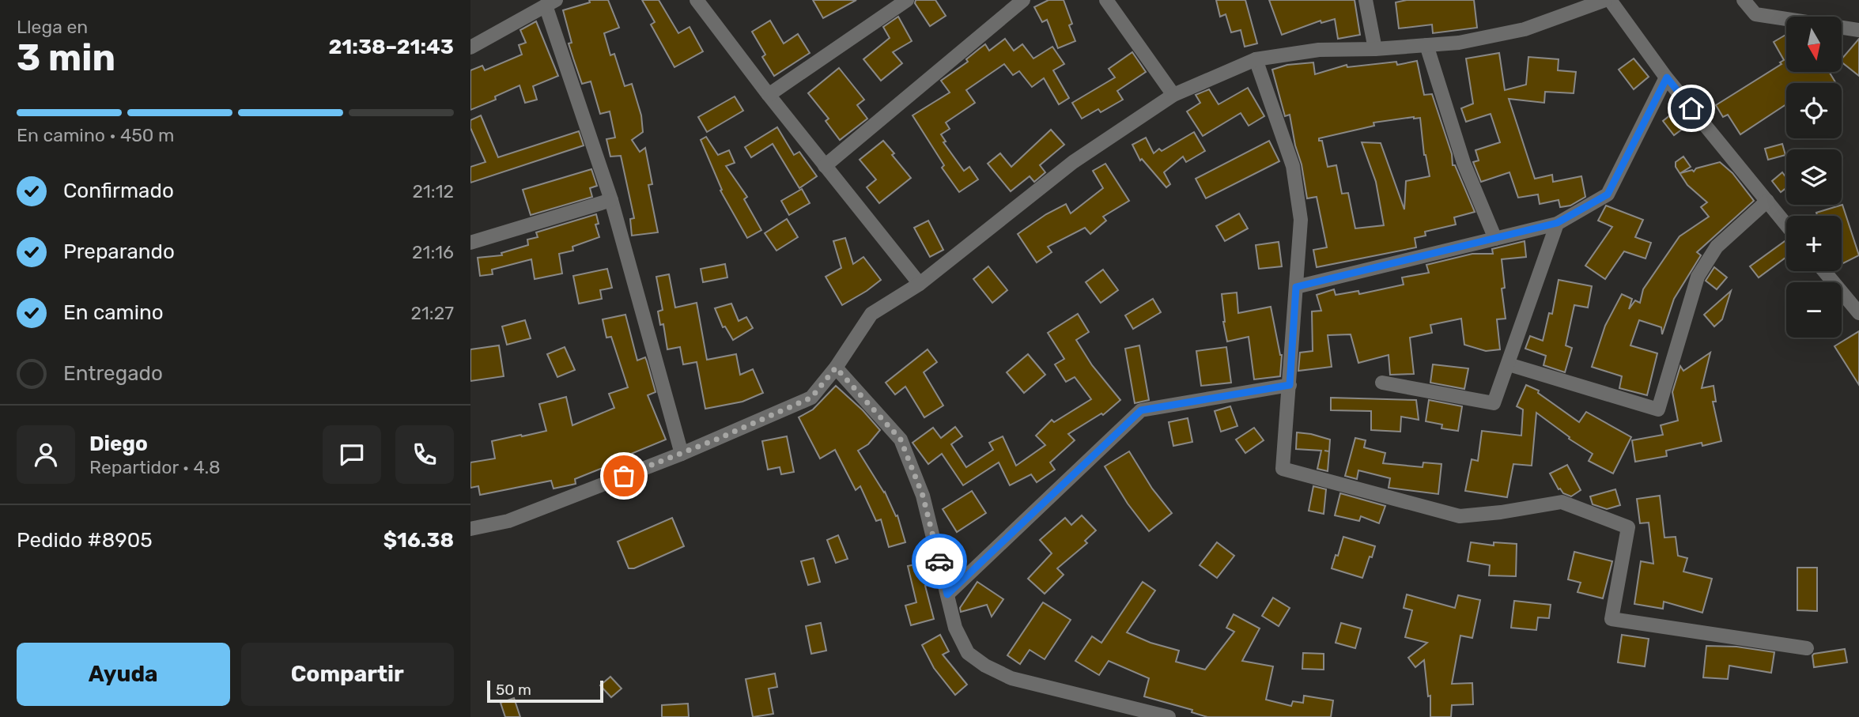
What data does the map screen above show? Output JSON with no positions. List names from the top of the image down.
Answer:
{
  "scale_bar": "50 m",
  "north": "bottom",
  "page": {
    "heading": ["3 min", "Llega en", "21:38–21:43"],
    "panel": [
      "Diego",
      "Repartidor · 4.8",
      "Pedido #8905",
      "$16.38"
    ],
    "map_buttons": ["+", "−"],
    "bar": "En camino · 450 m",
    "list": [
      ["Confirmado", "21:12"],
      ["Preparando", "21:16"],
      ["En camino", "21:27"],
      "Entregado"
    ],
    "buttons": ["Ayuda", "Compartir"],
    "scale": "50 m"
  }
}
